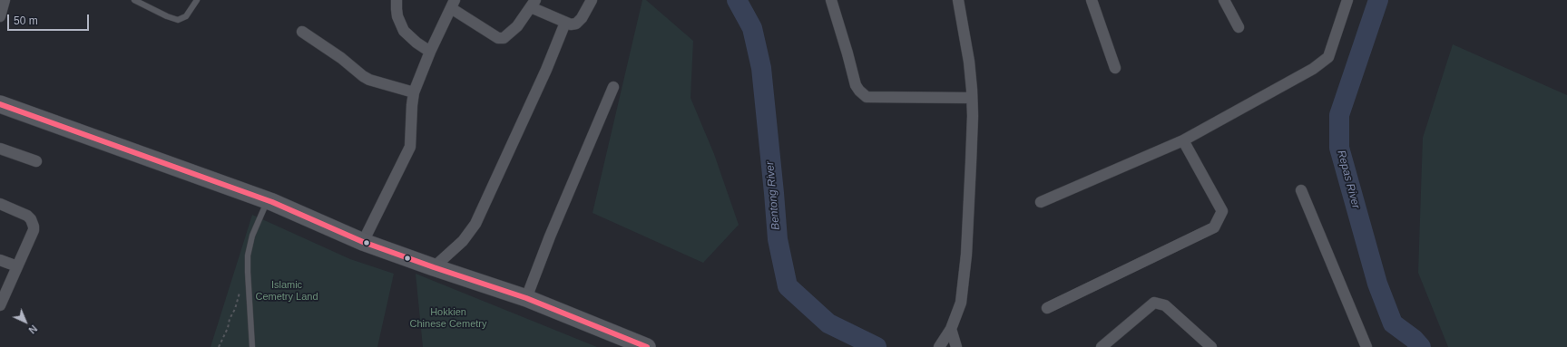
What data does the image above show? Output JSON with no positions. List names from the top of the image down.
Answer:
{
  "water": ["Repas River", "Bentong River"],
  "parks": ["Islamic Cemetry Land", "Hokkien Chinese Cemetry"],
  "scale_bar": "50 m",
  "north": "bottom right"
}
